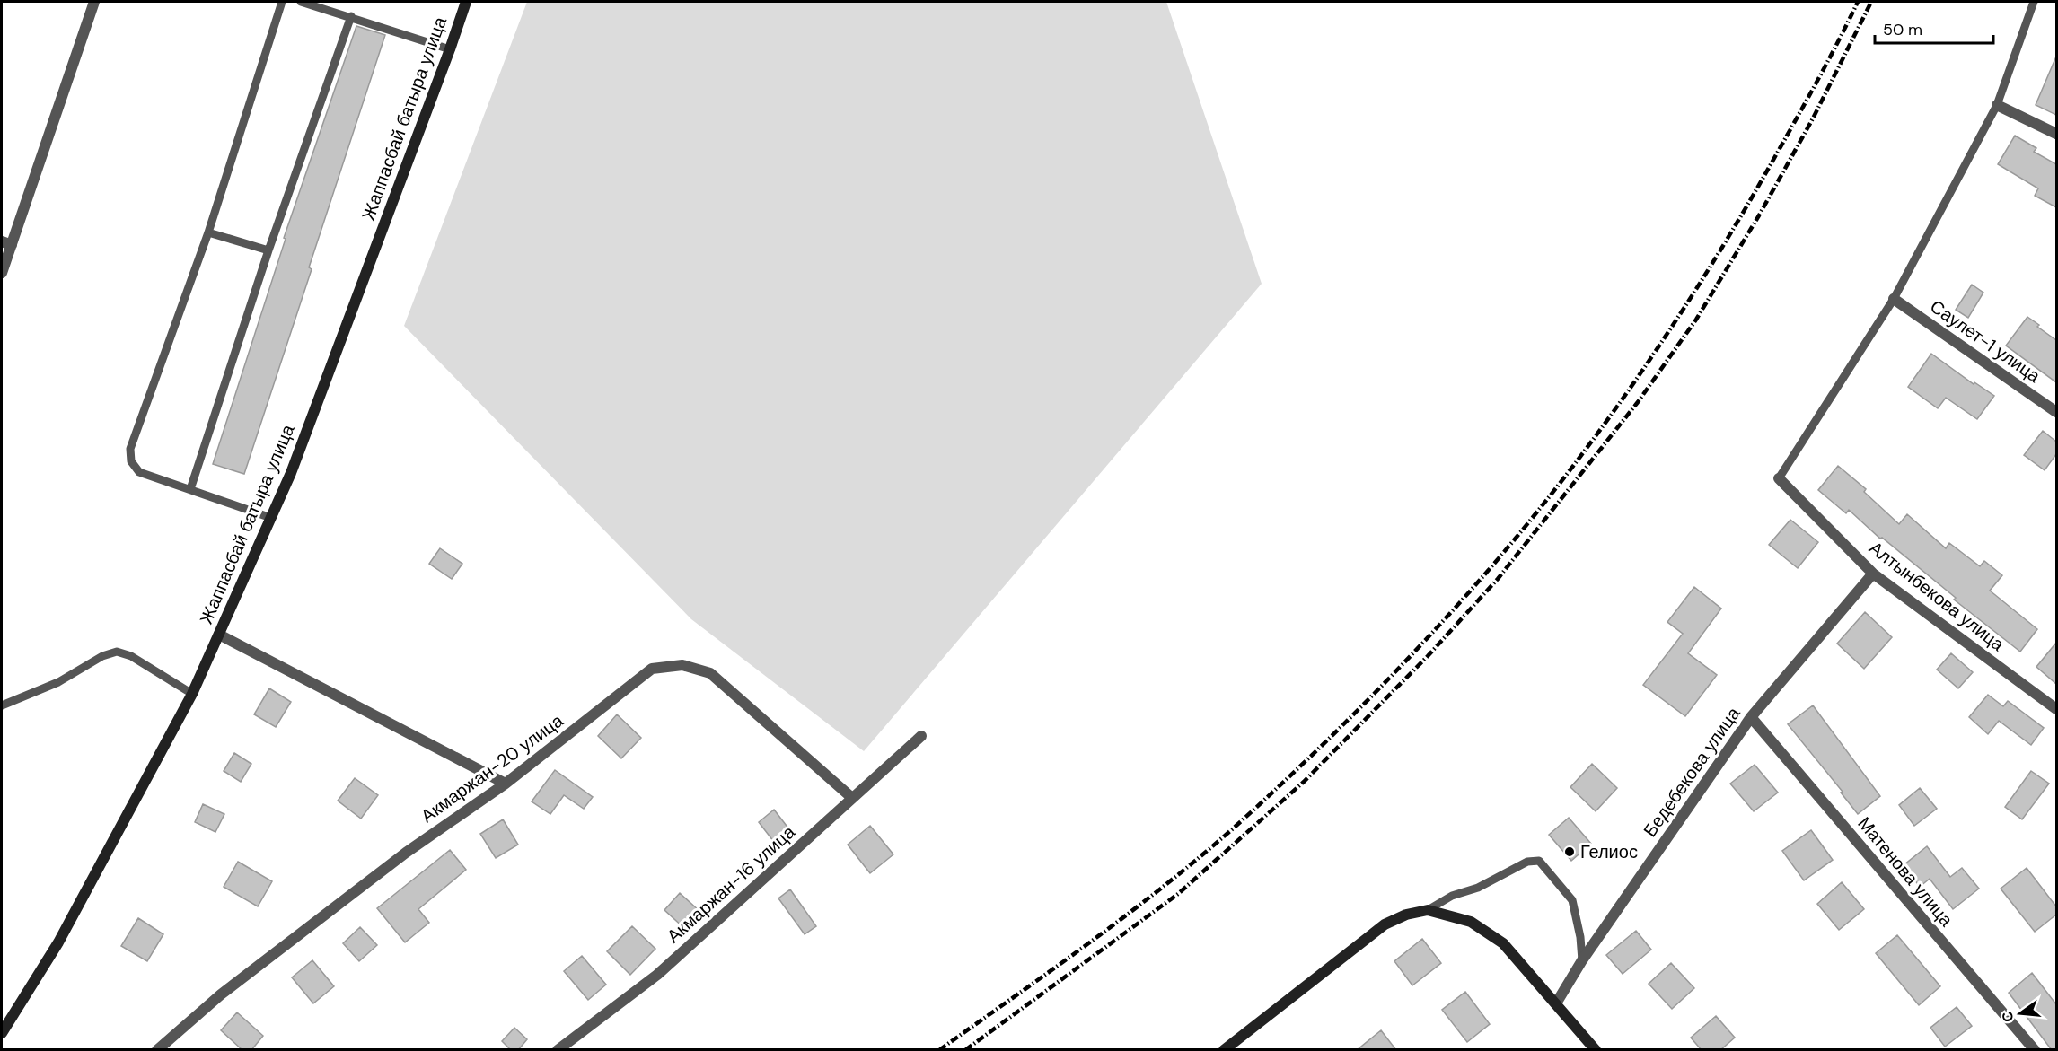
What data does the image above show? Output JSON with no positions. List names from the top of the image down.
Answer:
{
  "streets": {
    "main road": ["Жаппасбай батыра улица"],
    "street": [
      "Саулет-1 улица",
      "Алтынбекова улица",
      "Акмаржан-20 улица",
      "Бедебекова улица",
      "Матенова улица",
      "Акмаржан-16 улица"
    ]
  },
  "crossings": [
    ["Алтынбекова улица", "Бедебекова улица"],
    ["Акмаржан-20 улица", "Акмаржан-16 улица"],
    ["Бедебекова улица", "Матенова улица"]
  ],
  "places": ["Гелиос"],
  "scale_bar": "50 m",
  "north": "left"
}
